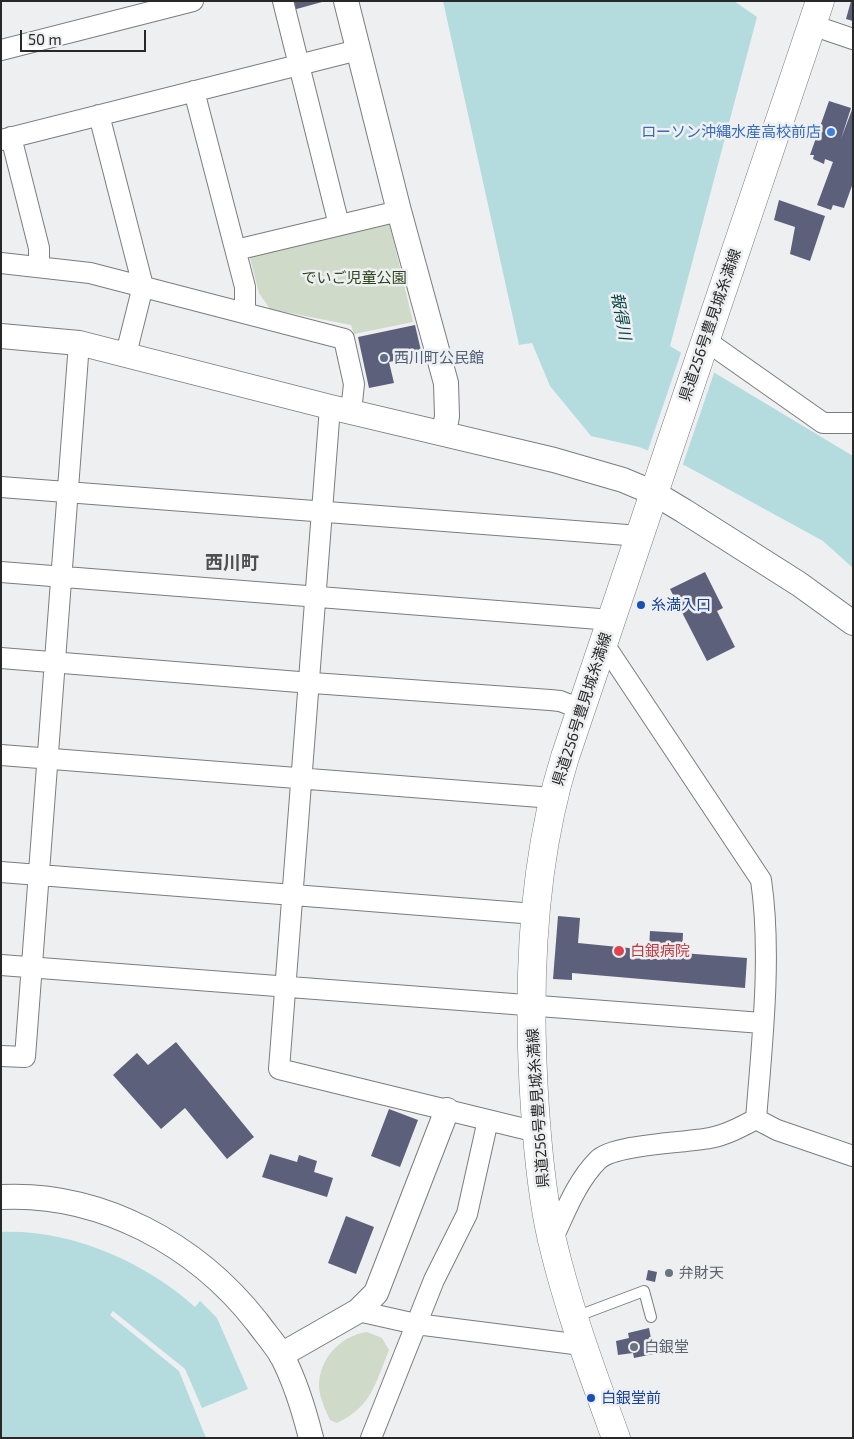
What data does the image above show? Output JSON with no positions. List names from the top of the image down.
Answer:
{
  "streets": {
    "main road": ["県道256号豊見城糸満線"]
  },
  "districts": ["西川町"],
  "water": ["報得川"],
  "parks": ["でいご児童公園"],
  "places": [
    "ローソン沖縄水産高校前店",
    "西川町公民館",
    "糸満入口",
    "白銀病院",
    "弁財天",
    "白銀堂",
    "白銀堂前"
  ],
  "scale_bar": "50 m"
}
